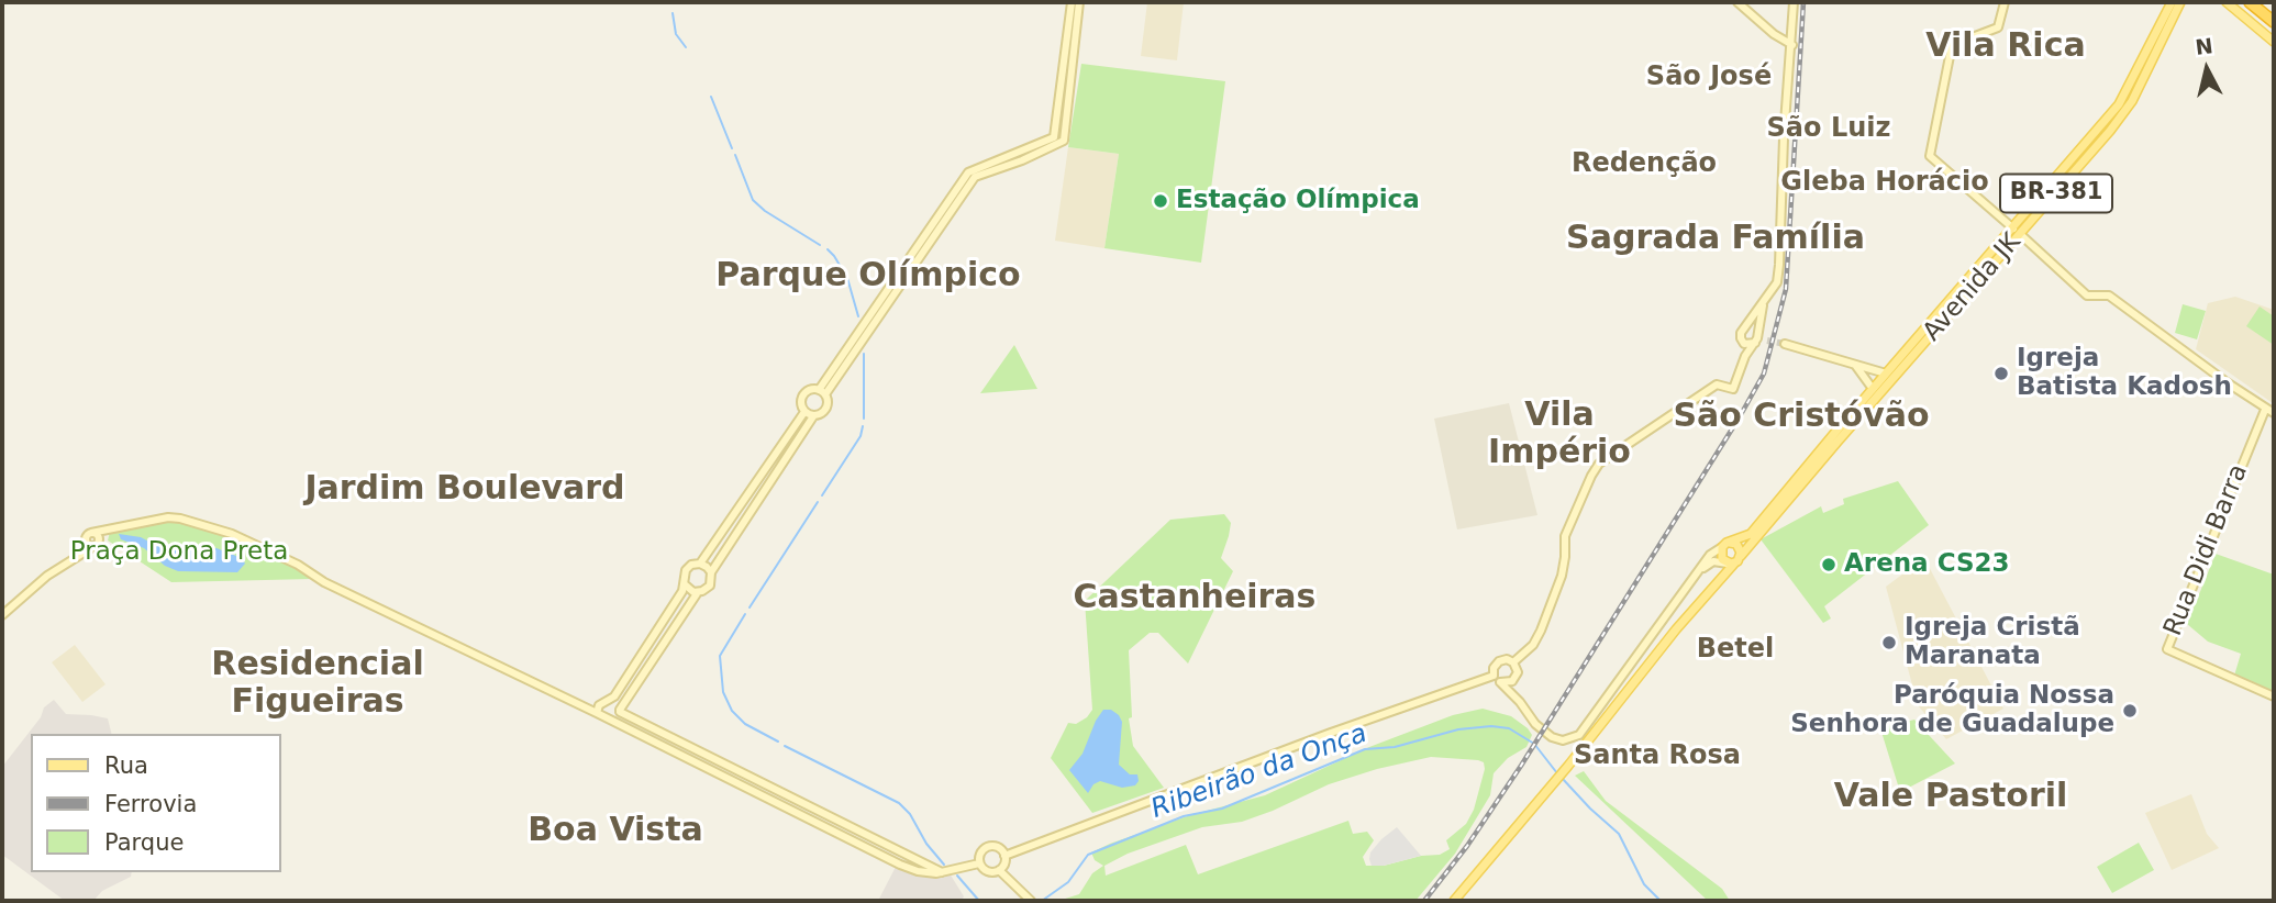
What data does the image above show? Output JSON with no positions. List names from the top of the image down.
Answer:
{
  "streets": {
    "main road": ["BR-381", "Avenida JK"],
    "street": ["Rua Didi Barra"]
  },
  "districts": [
    "Vila Rica",
    "São José",
    "São Luiz",
    "Redenção",
    "Gleba Horácio",
    "Sagrada Família",
    "Parque Olímpico",
    "Vila Império",
    "São Cristóvão",
    "Jardim Boulevard",
    "Castanheiras",
    "Betel",
    "Residencial Figueiras",
    "Santa Rosa",
    "Vale Pastoril",
    "Boa Vista"
  ],
  "water": ["Ribeirão da Onça"],
  "parks": ["Praça Dona Preta"],
  "places": [
    "Estação Olímpica",
    "Igreja Batista Kadosh",
    "Arena CS23",
    "Igreja Cristã Maranata",
    "Paróquia Nossa Senhora de Guadalupe"
  ],
  "legend": ["Rua", "Ferrovia", "Parque"],
  "north": "top"
}
